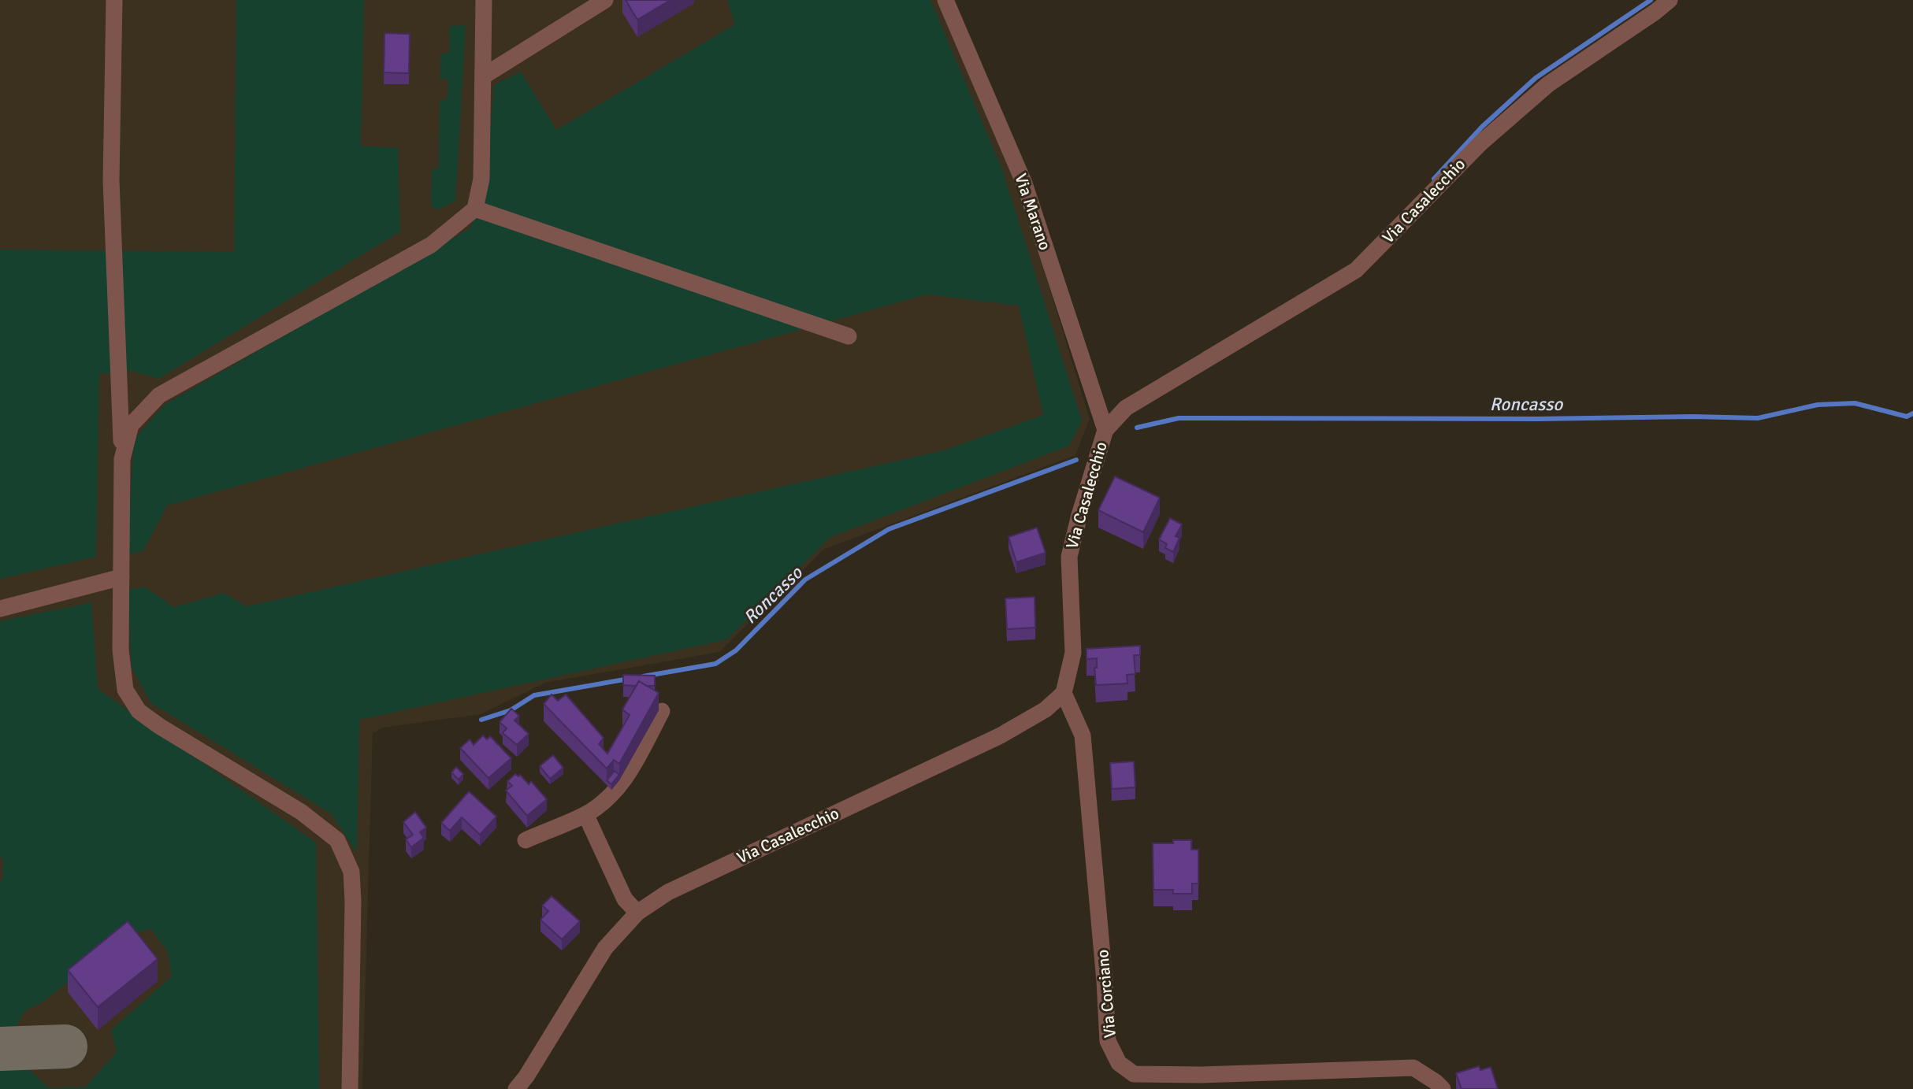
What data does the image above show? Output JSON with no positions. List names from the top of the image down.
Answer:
{
  "streets": {
    "street": ["Via Casalecchio", "Via Marano", "Via Corciano"]
  },
  "crossings": [
    ["Via Casalecchio", "Via Marano"],
    ["Via Casalecchio", "Via Corciano"]
  ],
  "water": ["Roncasso"]
}
